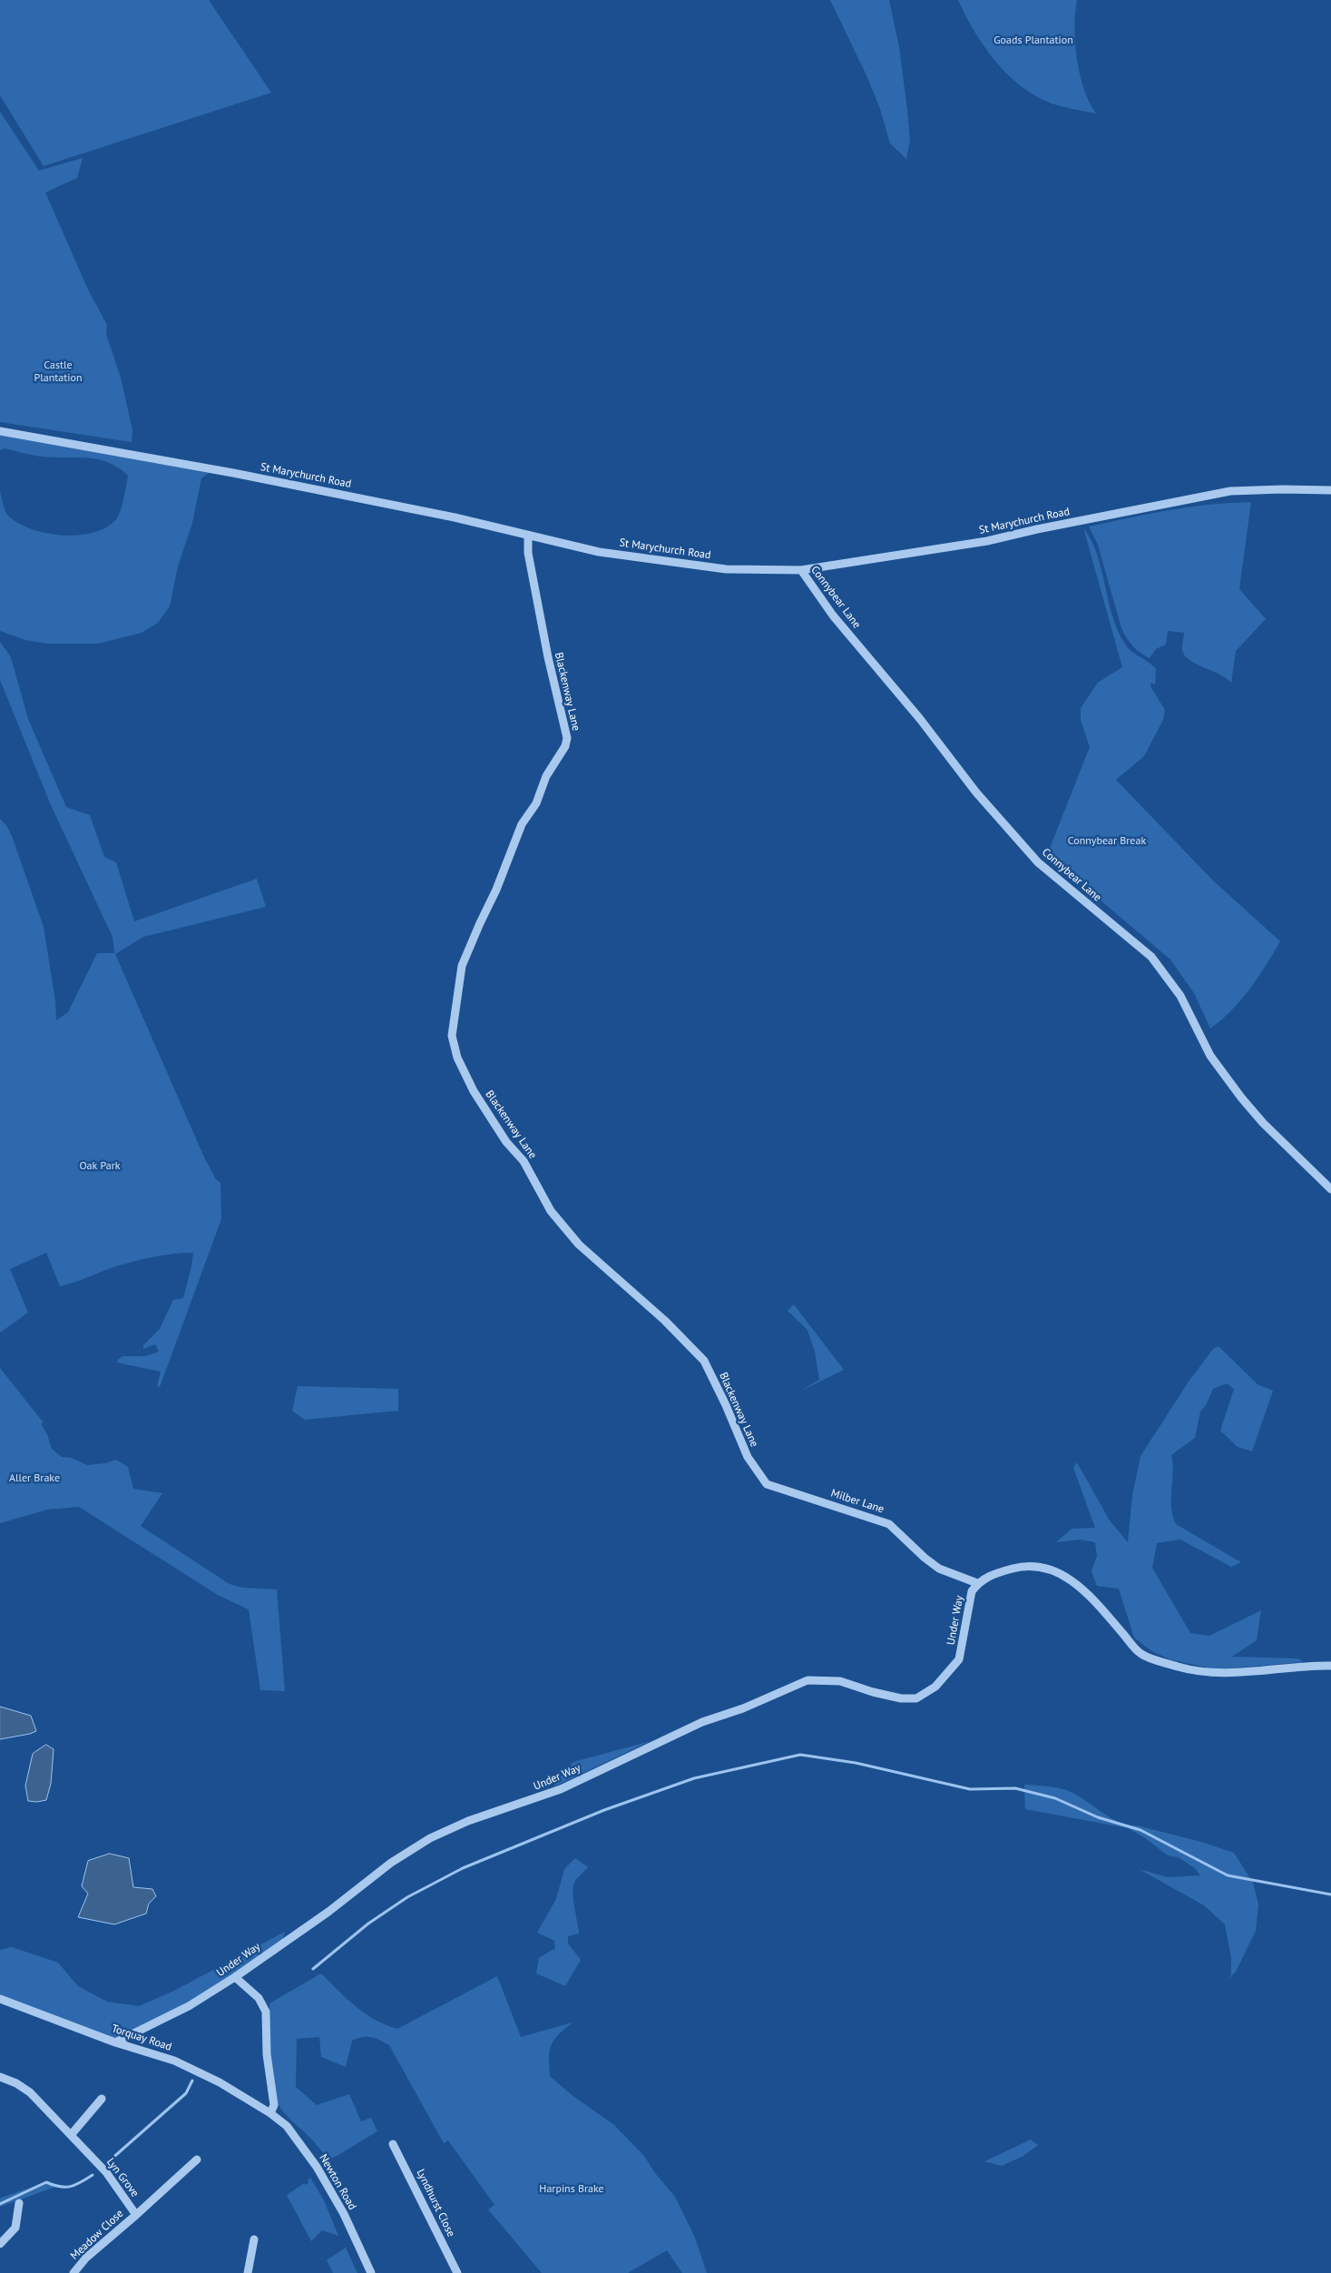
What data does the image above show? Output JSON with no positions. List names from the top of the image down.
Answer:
{
  "streets": {
    "street": [
      "St Marychurch Road",
      "Connybear Lane",
      "Blackenway Lane",
      "Milber Lane",
      "Under Way",
      "Torquay Road",
      "Lyn Grove",
      "Newton Road",
      "Lyndhurst Close",
      "Meadow Close"
    ]
  },
  "crossings": [
    ["St Marychurch Road", "Connybear Lane"],
    ["St Marychurch Road", "Blackenway Lane"],
    ["Blackenway Lane", "Milber Lane"],
    ["Milber Lane", "Under Way"],
    ["Under Way", "Torquay Road"],
    ["Torquay Road", "Newton Road"],
    ["Lyn Grove", "Meadow Close"]
  ],
  "parks": [
    "Goads Plantation",
    "Castle Plantation",
    "Connybear Break",
    "Oak Park",
    "Aller Brake",
    "Harpins Brake"
  ]
}
